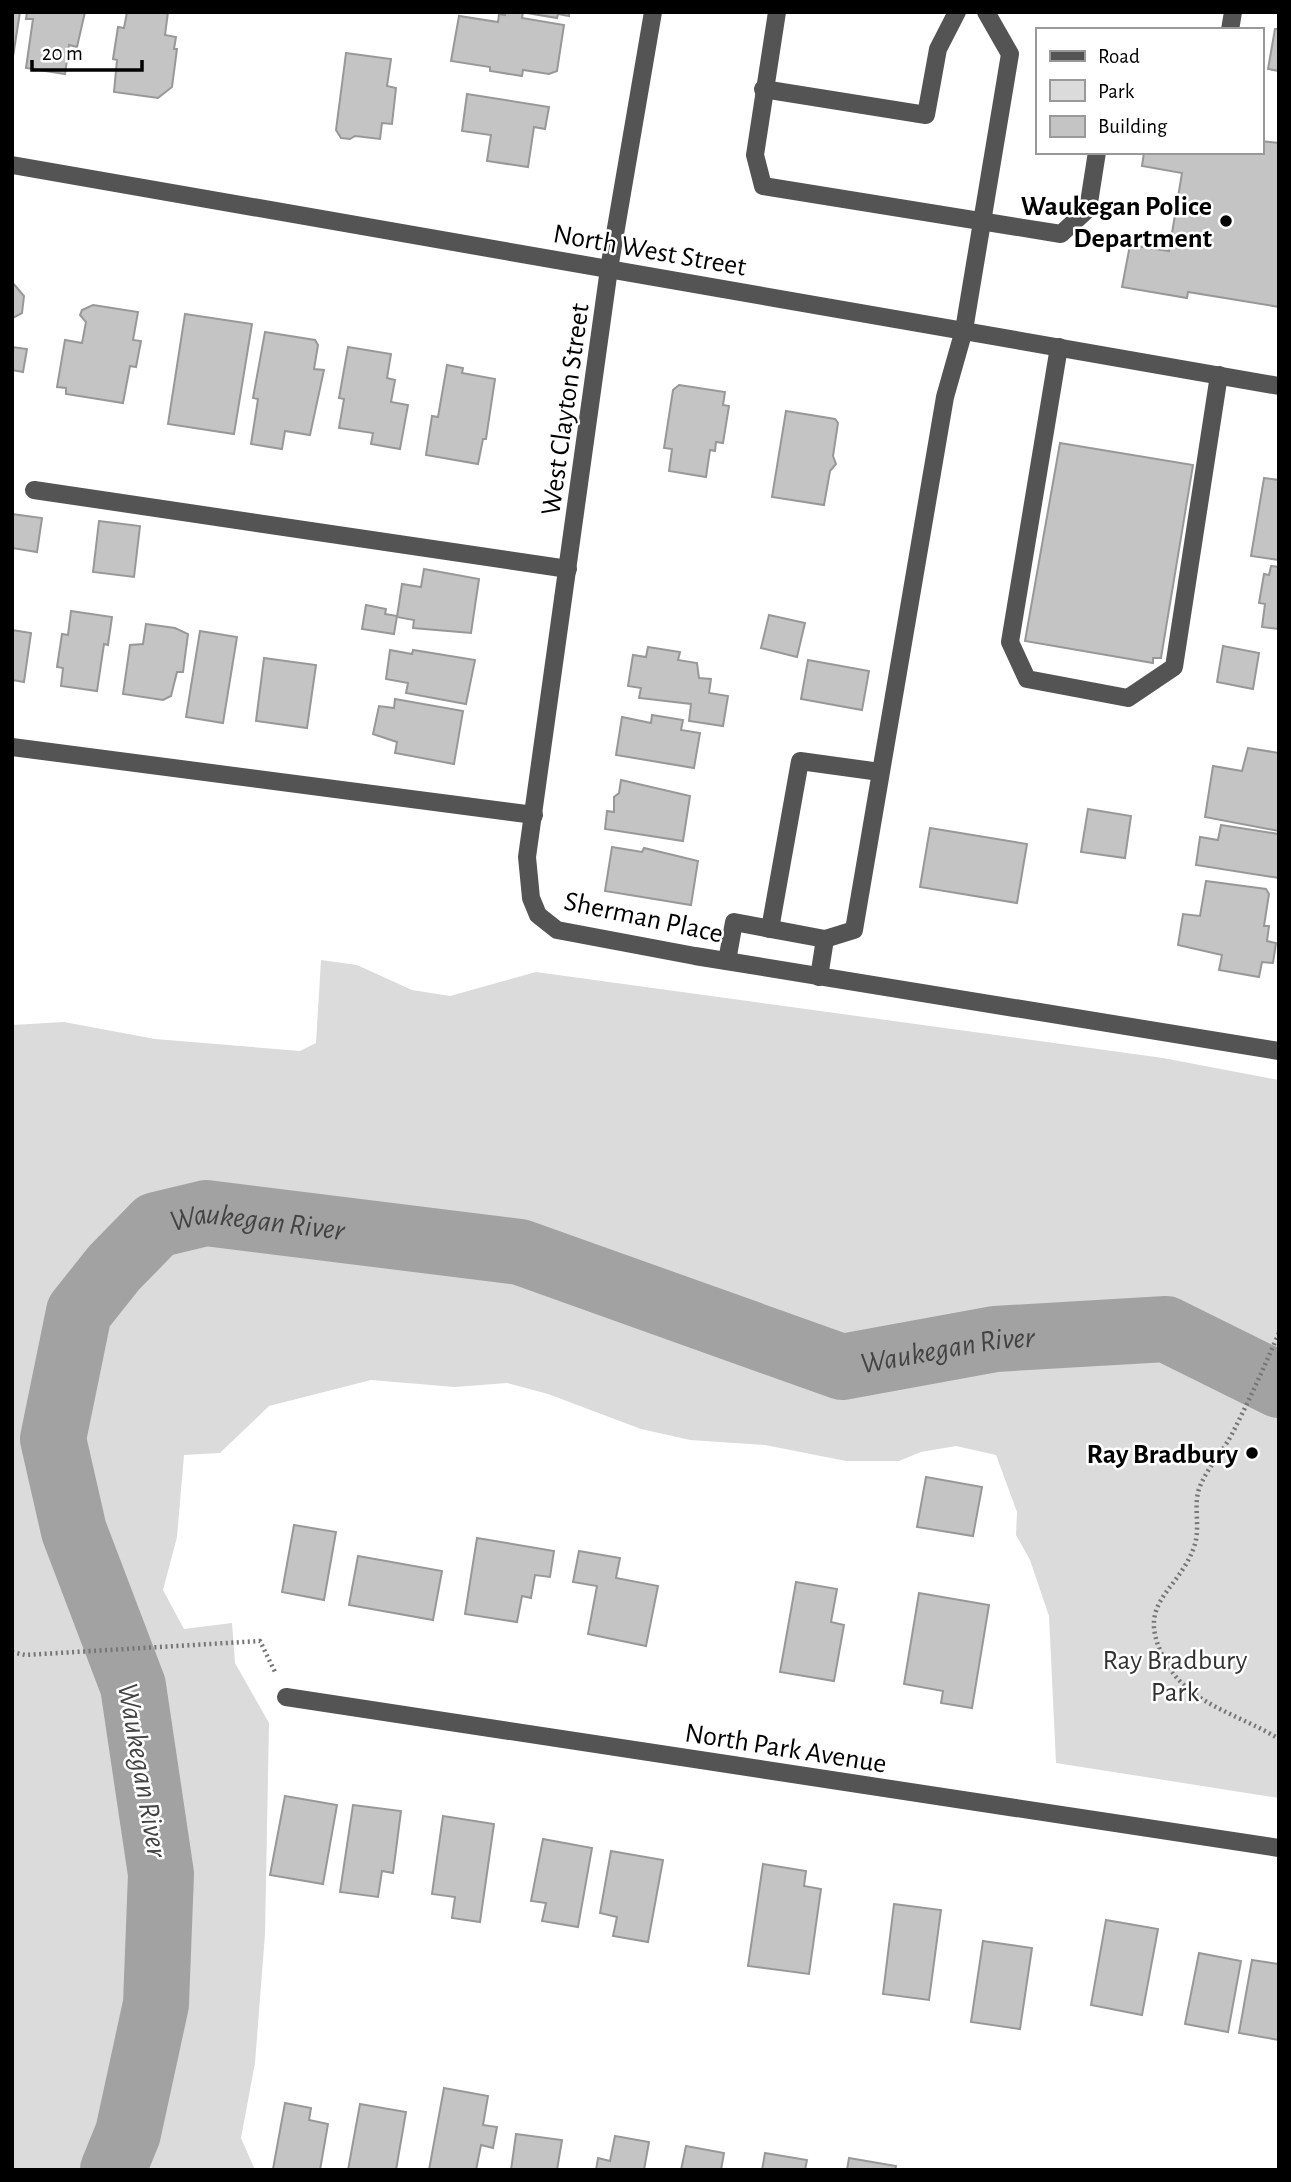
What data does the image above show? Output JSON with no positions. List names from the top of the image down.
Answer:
{
  "streets": {
    "street": [
      "North West Street",
      "West Clayton Street",
      "Sherman Place",
      "North Park Avenue"
    ]
  },
  "crossings": [
    ["North West Street", "West Clayton Street"],
    ["West Clayton Street", "Sherman Place"]
  ],
  "water": ["Waukegan River"],
  "parks": ["Ray Bradbury Park"],
  "places": ["Waukegan Police Department", "Ray Bradbury"],
  "legend": ["Road", "Park", "Building"],
  "scale_bar": "20 m"
}
